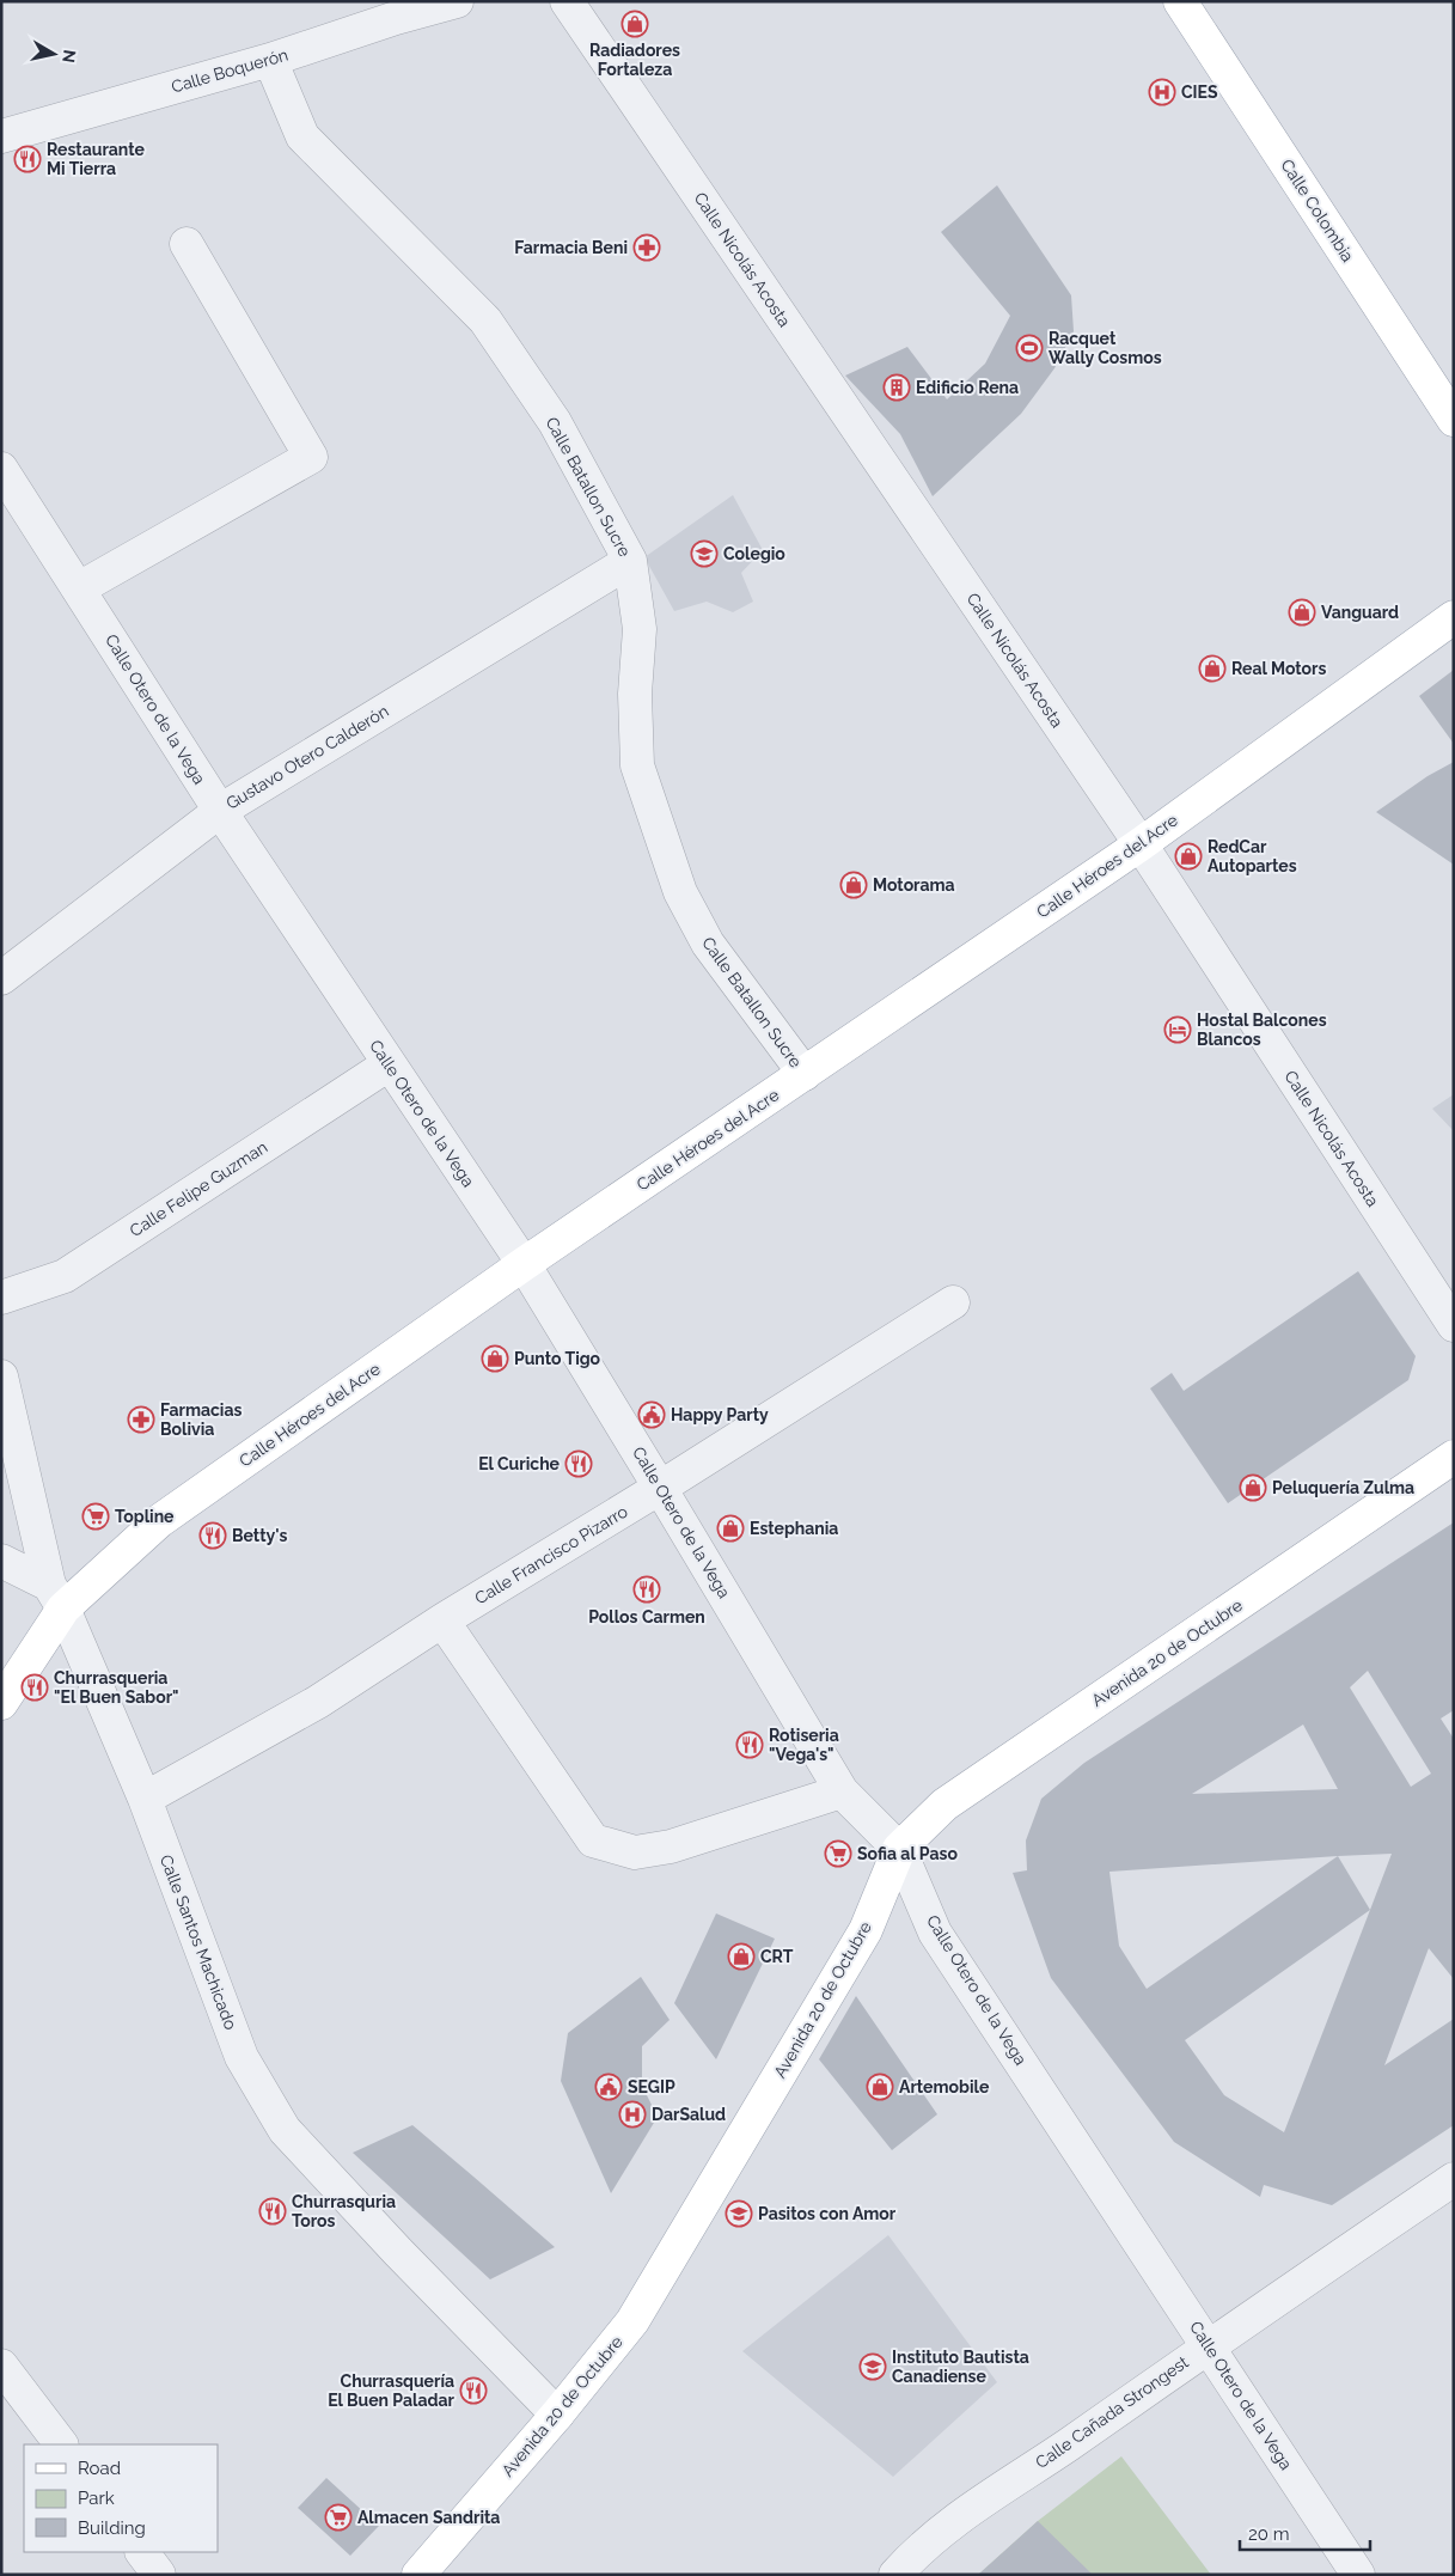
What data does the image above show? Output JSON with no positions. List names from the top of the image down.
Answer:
{
  "streets": {
    "main road": ["Calle Colombia", "Calle Héroes del Acre", "Avenida 20 de Octubre"],
    "street": [
      "Calle Boquerón",
      "Calle Nicolás Acosta",
      "Calle Batallon Sucre",
      "Calle Otero de la Vega",
      "Gustavo Otero Calderón",
      "Calle Felipe Guzman",
      "Calle Francisco Pizarro",
      "Calle Santos Machicado",
      "Calle Cañada Strongest"
    ]
  },
  "crossings": [
    ["Calle Boquerón", "Calle Batallon Sucre"],
    ["Calle Nicolás Acosta", "Calle Héroes del Acre"],
    ["Calle Batallon Sucre", "Gustavo Otero Calderón"],
    ["Calle Batallon Sucre", "Calle Héroes del Acre"],
    ["Calle Otero de la Vega", "Gustavo Otero Calderón"],
    ["Calle Otero de la Vega", "Calle Héroes del Acre"],
    ["Calle Otero de la Vega", "Calle Felipe Guzman"],
    ["Calle Otero de la Vega", "Calle Francisco Pizarro"],
    ["Calle Otero de la Vega", "Avenida 20 de Octubre"],
    ["Calle Otero de la Vega", "Calle Cañada Strongest"],
    ["Calle Héroes del Acre", "Calle Santos Machicado"],
    ["Calle Francisco Pizarro", "Calle Santos Machicado"],
    ["Avenida 20 de Octubre", "Calle Santos Machicado"]
  ],
  "places": {
    "shop": [
      "Radiadores Fortaleza",
      "Vanguard",
      "Real Motors",
      "RedCar Autopartes",
      "Motorama",
      "Punto Tigo",
      "Peluquería Zulma",
      "Estephania",
      "CRT",
      "Artemobile"
    ],
    "hospital": ["CIES", "DarSalud"],
    "restaurant": [
      "Restaurante Mi Tierra",
      "El Curiche",
      "Betty's",
      "Pollos Carmen",
      "Churrasqueria \"El Buen Sabor\"",
      "Rotiseria \"Vega's\"",
      "Churrasquria Toros",
      "Churrasquería El Buen Paladar"
    ],
    "pharmacy": ["Farmacia Beni", "Farmacias Bolivia"],
    "sports": ["Racquet Wally Cosmos"],
    "building": ["Edificio Rena"],
    "school or university": ["Colegio", "Pasitos con Amor", "Instituto Bautista Canadiense"],
    "hotel": ["Hostal Balcones Blancos"],
    "public building": ["Happy Party", "SEGIP"],
    "supermarket": ["Topline", "Sofia al Paso", "Almacen Sandrita"]
  },
  "legend": ["Road", "Park", "Building"],
  "scale_bar": "20 m",
  "north": "right"
}
